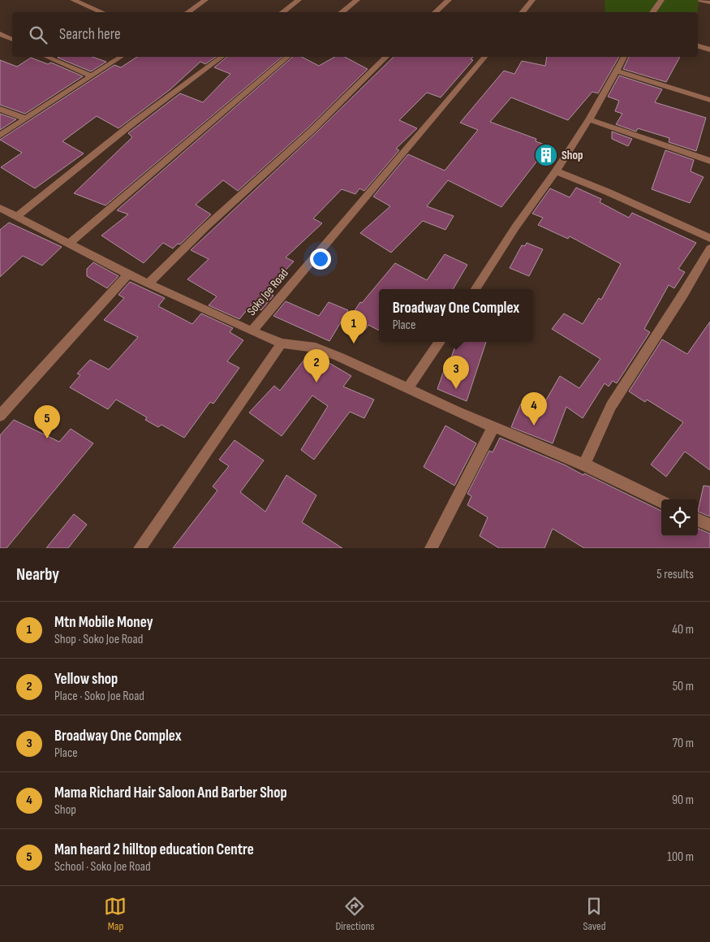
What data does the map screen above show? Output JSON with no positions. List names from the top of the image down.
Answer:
{
  "streets": {
    "street": ["Soko Joe Road"]
  },
  "places": {
    "building": ["Shop"]
  },
  "page": {
    "search": "Search here",
    "popup": ["Broadway One Complex", "Place"],
    "pins": [
      "1",
      "2",
      "3",
      "4",
      "5"
    ],
    "heading": ["Nearby", "5 results"],
    "list": [
      {
        "mark": "1",
        "name": "Mtn Mobile Money",
        "note": "Shop · Soko Joe Road",
        "value": "40 m"
      },
      {
        "mark": "2",
        "name": "Yellow shop",
        "note": "Place · Soko Joe Road",
        "value": "50 m"
      },
      {
        "mark": "3",
        "name": "Broadway One Complex",
        "note": "Place",
        "value": "70 m"
      },
      {
        "mark": "4",
        "name": "Mama Richard Hair Saloon And Barber Shop",
        "note": "Shop",
        "value": "90 m"
      },
      {
        "mark": "5",
        "name": "Man heard 2 hilltop education Centre",
        "note": "School · Soko Joe Road",
        "value": "100 m"
      }
    ],
    "nav": ["Map", "Directions", "Saved"]
  }
}
